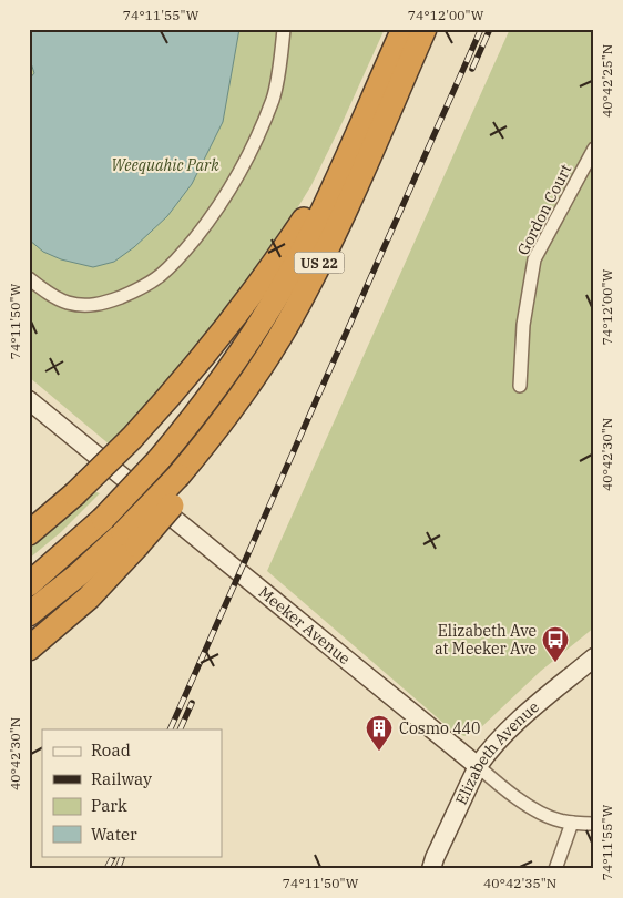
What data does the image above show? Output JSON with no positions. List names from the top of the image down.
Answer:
{
  "streets": {
    "highway": ["US 22"],
    "main road": ["Meeker Avenue", "Elizabeth Avenue"],
    "street": ["Gordon Court"]
  },
  "crossings": [
    ["Meeker Avenue", "Elizabeth Avenue"]
  ],
  "parks": ["Weequahic Park"],
  "places": {
    "bus stop": ["Elizabeth Ave at Meeker Ave"],
    "building": ["Cosmo 440"]
  },
  "legend": [
    "Road",
    "Railway",
    "Park",
    "Water"
  ],
  "coordinates": [
    "74°11'55\"W",
    "74°12'00\"W",
    "40°42'25\"N",
    "74°11'50\"W",
    "40°42'30\"N",
    "40°42'35\"N"
  ]
}
